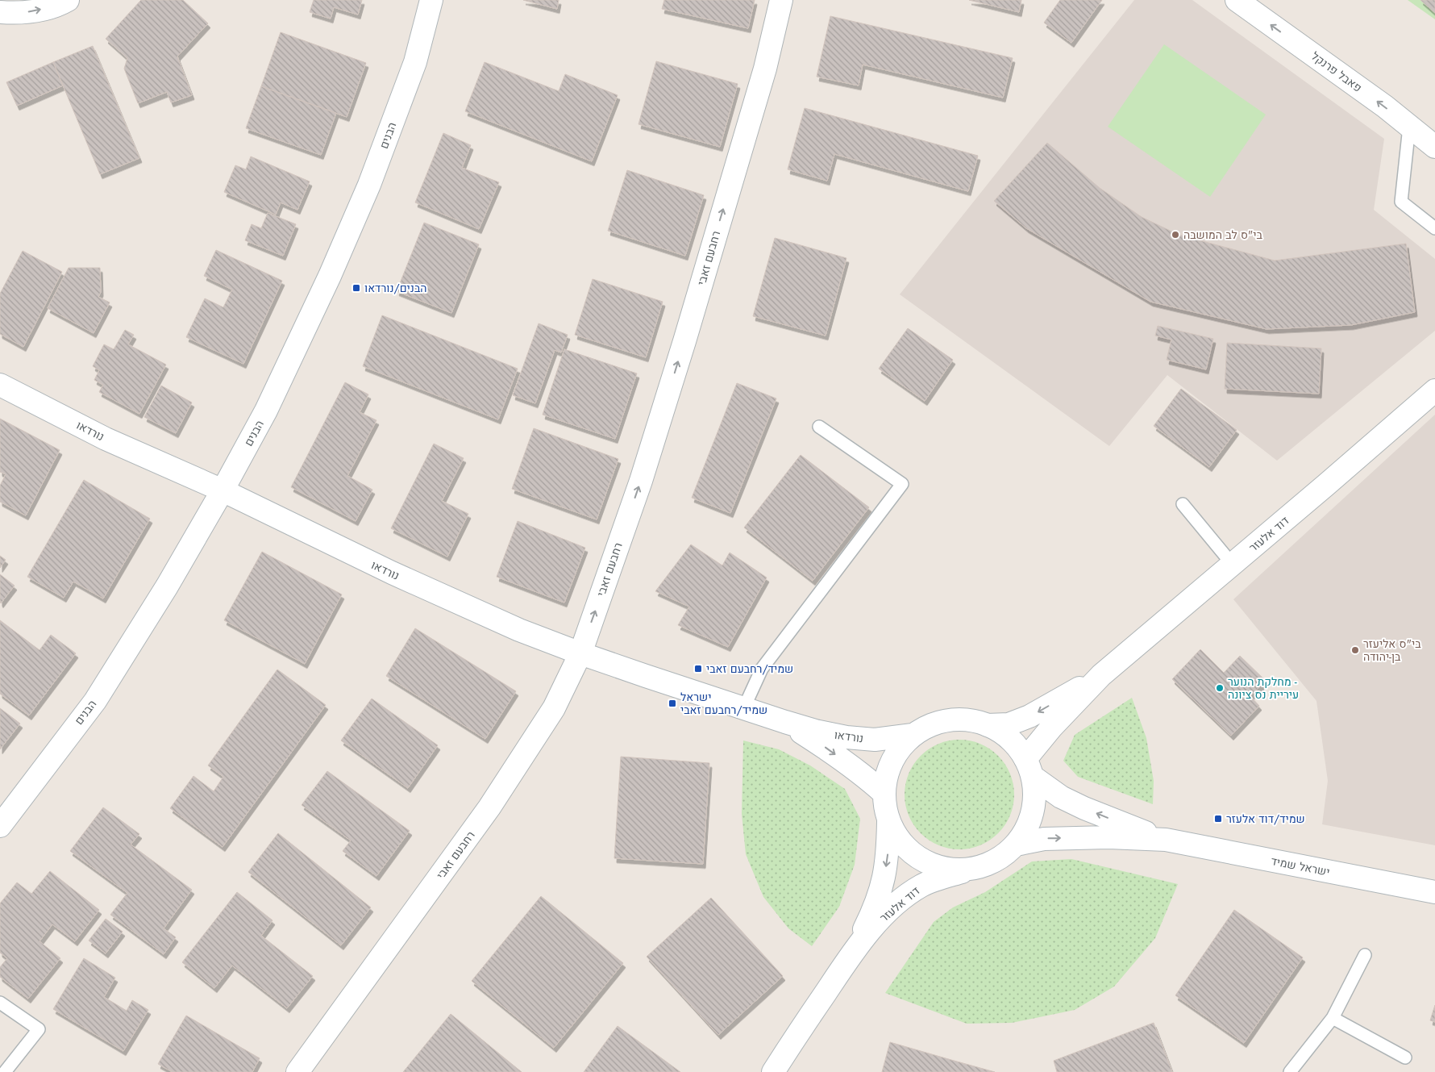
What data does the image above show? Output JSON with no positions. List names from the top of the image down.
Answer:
{
  "streets": {
    "street": [
      "פאבל פרנקל",
      "הבנים",
      "רחבעם זאבי",
      "נורדאו",
      "דוד אלעזר",
      "ישראל שמיד"
    ]
  },
  "crossings": [
    ["הבנים", "נורדאו"],
    ["רחבעם זאבי", "נורדאו"],
    ["דוד אלעזר", "ישראל שמיד"]
  ],
  "one_way": ["פאבל פרנקל", "רחבעם זאבי"],
  "places": {
    "other": ["בי\"ס לב המושבה", "בי\"ס אליעזר בן-יהודה", "מחלקת הנוער - עיריית נס ציונה"],
    "transit": [
      "הבנים/נורדאו",
      "שמיד/רחבעם זאבי",
      "ישראל שמיד/רחבעם זאבי",
      "שמיד/דוד אלעזר"
    ]
  }
}
